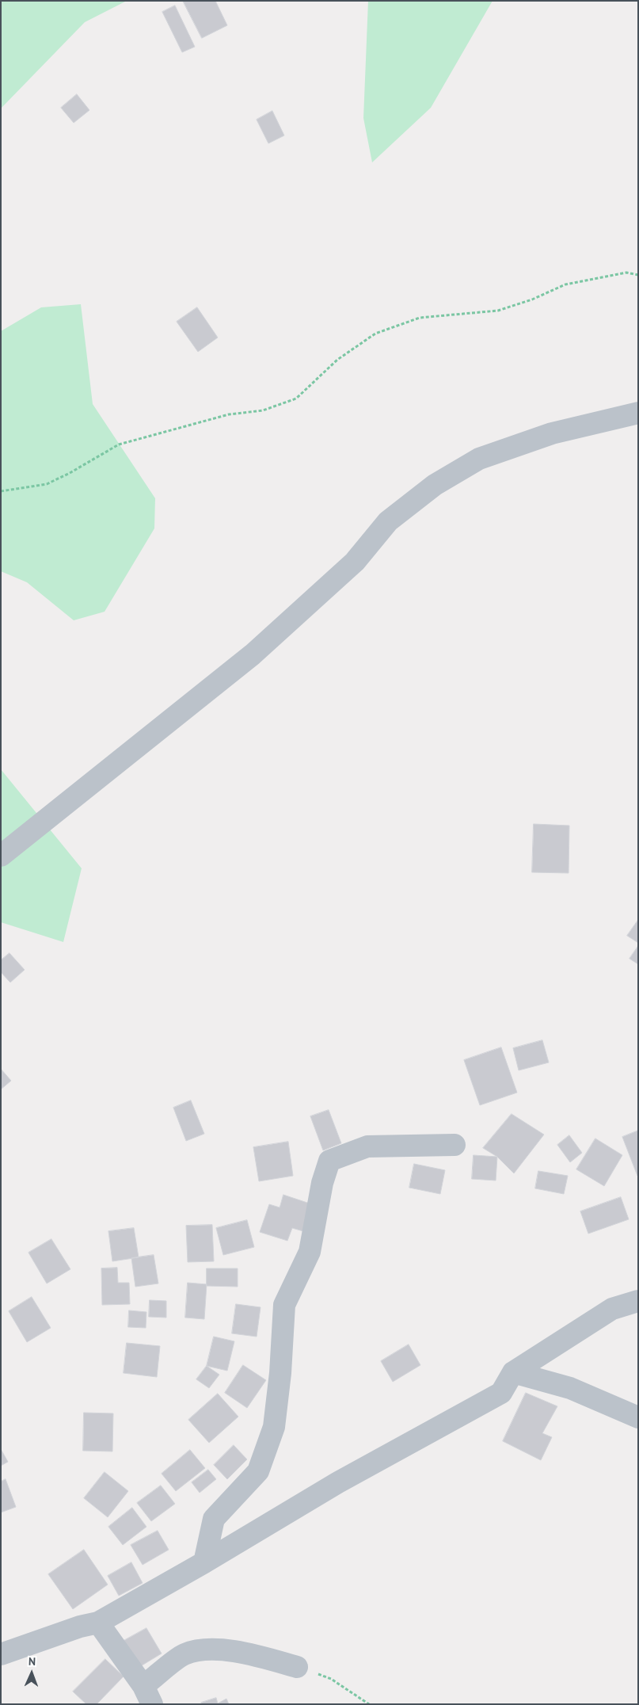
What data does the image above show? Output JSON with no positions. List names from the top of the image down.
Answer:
{
  "north": "top"
}
